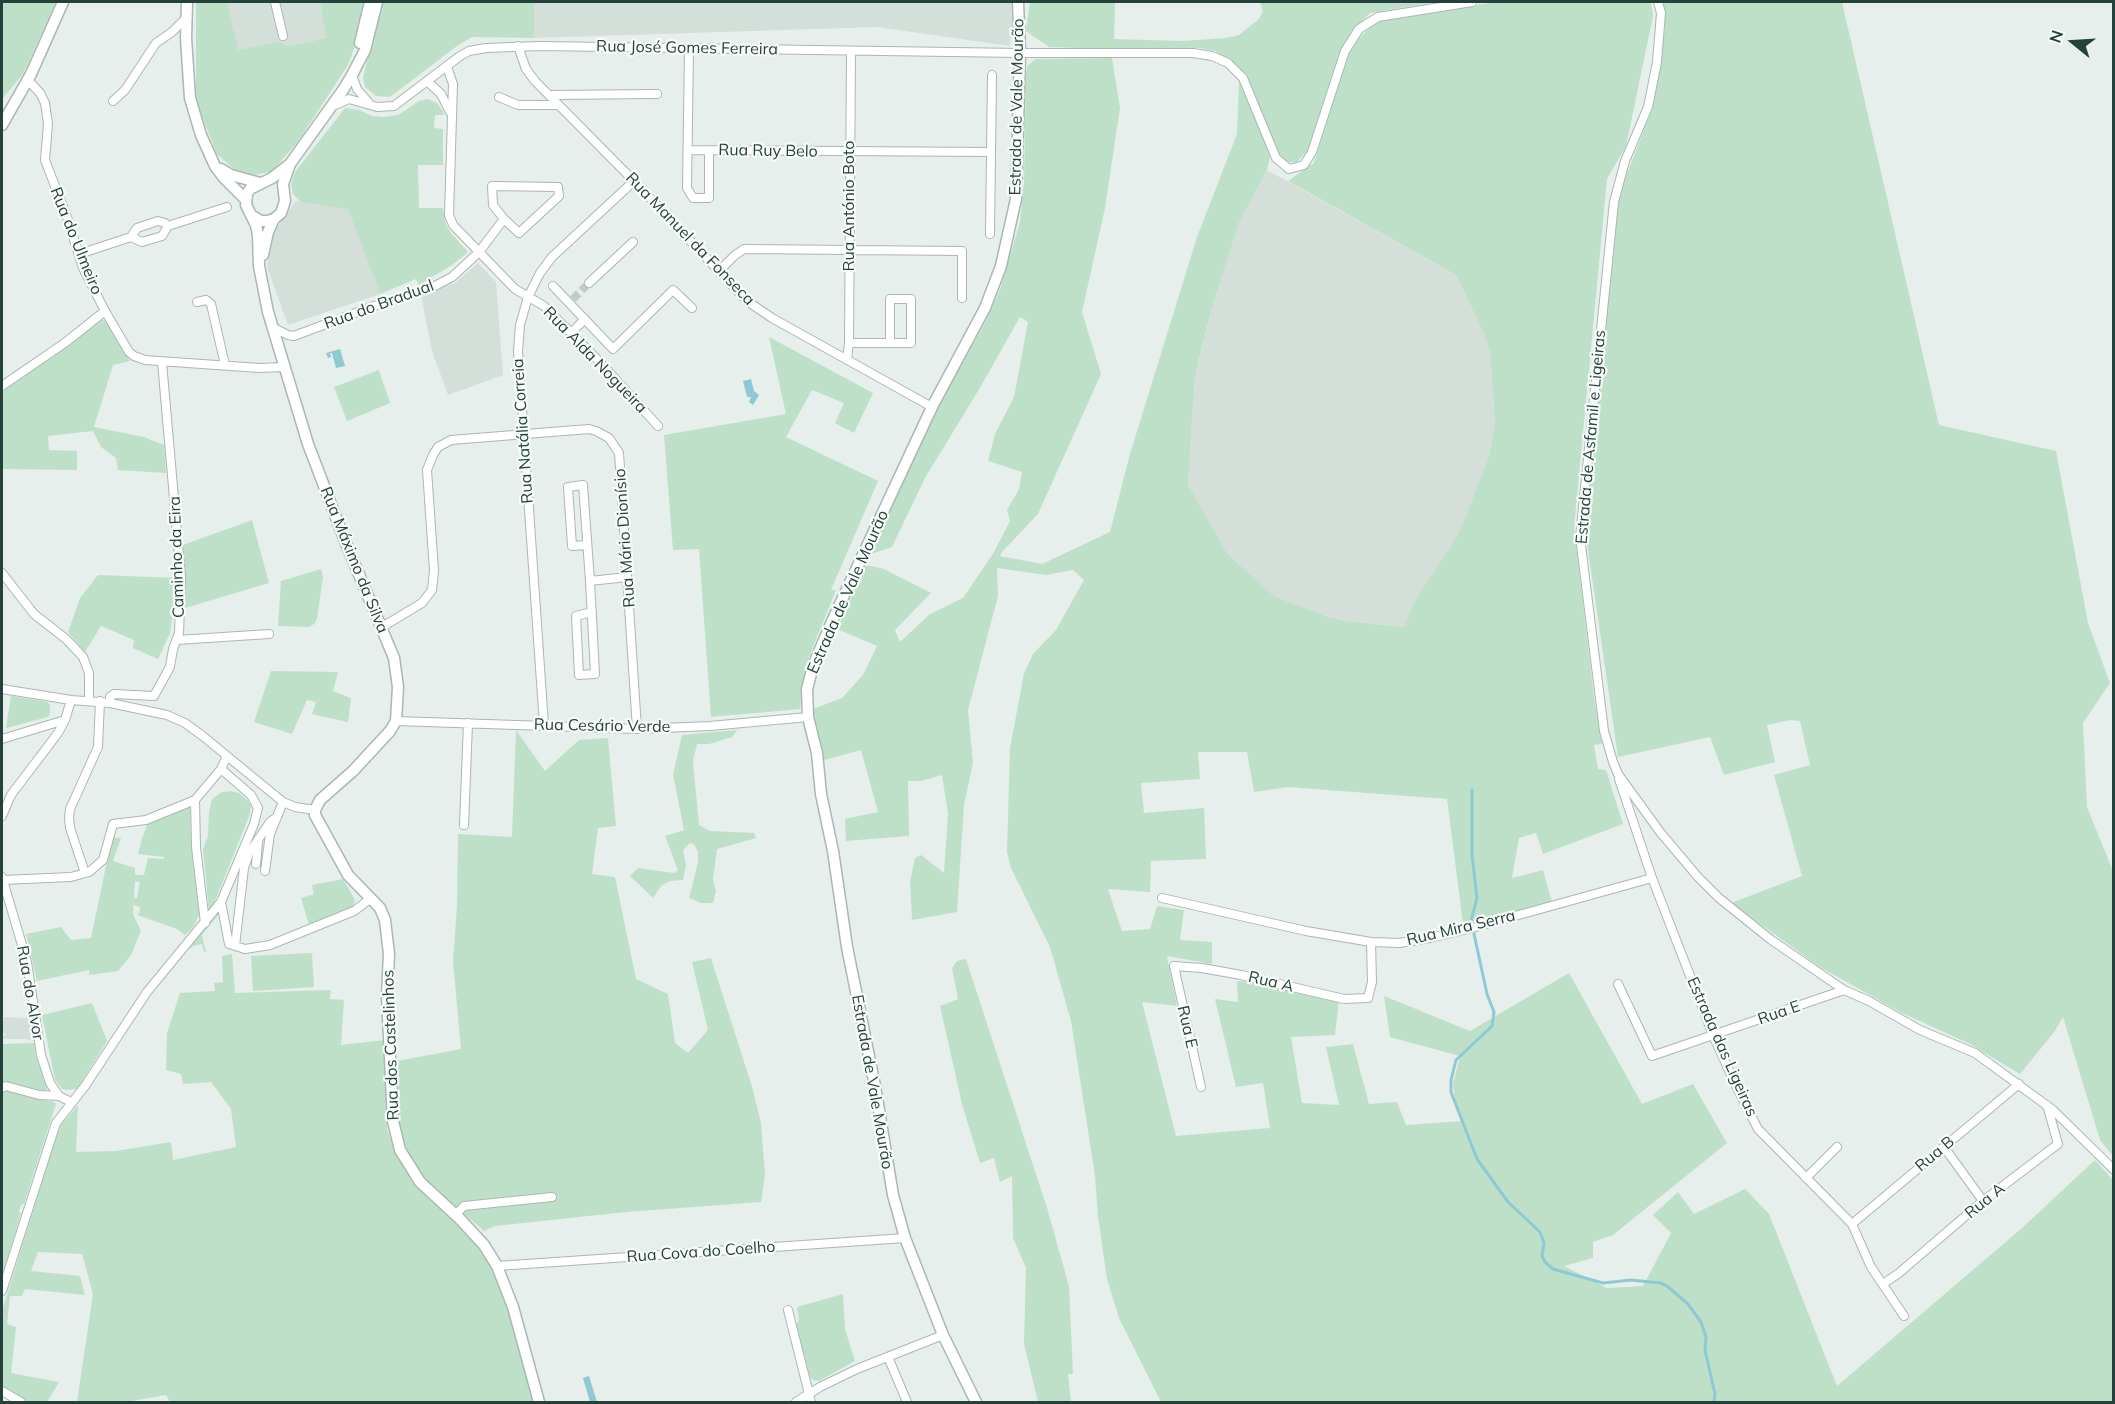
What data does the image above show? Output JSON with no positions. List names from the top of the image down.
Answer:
{
  "streets": {
    "street": [
      "Rua José Gomes Ferreira",
      "Estrada de Vale Mourão",
      "Rua Ruy Belo",
      "Rua António Boto",
      "Rua Manuel da Fonseca",
      "Rua do Ulmeiro",
      "Rua do Bradual",
      "Rua Alda Nogueira",
      "Rua Natália Correia",
      "Estrada de Asfamil e Ligeiras",
      "Rua Mário Dionísio",
      "Caminho da Eira",
      "Rua Máximo da Silva",
      "Rua Cesário Verde",
      "Rua Mira Serra",
      "Rua A",
      "Rua do Alvor",
      "Rua E",
      "Rua dos Castelinhos",
      "Estrada das Ligeiras",
      "Rua B",
      "Rua Cova do Coelho"
    ]
  },
  "crossings": [
    ["Rua José Gomes Ferreira", "Estrada de Vale Mourão"],
    ["Rua José Gomes Ferreira", "Rua António Boto"],
    ["Rua José Gomes Ferreira", "Rua Manuel da Fonseca"],
    ["Rua José Gomes Ferreira", "Rua Alda Nogueira"],
    ["Estrada de Vale Mourão", "Rua Manuel da Fonseca"],
    ["Estrada de Vale Mourão", "Rua Cesário Verde"],
    ["Estrada de Vale Mourão", "Rua Cova do Coelho"],
    ["Rua Ruy Belo", "Rua António Boto"],
    ["Rua António Boto", "Rua Manuel da Fonseca"],
    ["Rua Manuel da Fonseca", "Rua Natália Correia"],
    ["Rua do Ulmeiro", "Caminho da Eira"],
    ["Rua do Ulmeiro", "Rua Máximo da Silva"],
    ["Rua do Bradual", "Rua Alda Nogueira"],
    ["Rua do Bradual", "Rua Máximo da Silva"],
    ["Rua Alda Nogueira", "Rua Natália Correia"],
    ["Rua Natália Correia", "Rua Mário Dionísio"],
    ["Rua Natália Correia", "Rua Cesário Verde"],
    ["Estrada de Asfamil e Ligeiras", "Rua A"],
    ["Estrada de Asfamil e Ligeiras", "Rua E"],
    ["Estrada de Asfamil e Ligeiras", "Estrada das Ligeiras"],
    ["Estrada de Asfamil e Ligeiras", "Rua B"],
    ["Rua Mário Dionísio", "Rua Cesário Verde"],
    ["Rua Máximo da Silva", "Rua Cesário Verde"],
    ["Rua Mira Serra", "Rua A"],
    ["Rua Mira Serra", "Estrada das Ligeiras"],
    ["Rua A", "Rua E"],
    ["Rua A", "Estrada das Ligeiras"],
    ["Rua E", "Estrada das Ligeiras"],
    ["Rua dos Castelinhos", "Rua Cova do Coelho"],
    ["Estrada das Ligeiras", "Rua B"]
  ],
  "north": "left"
}
